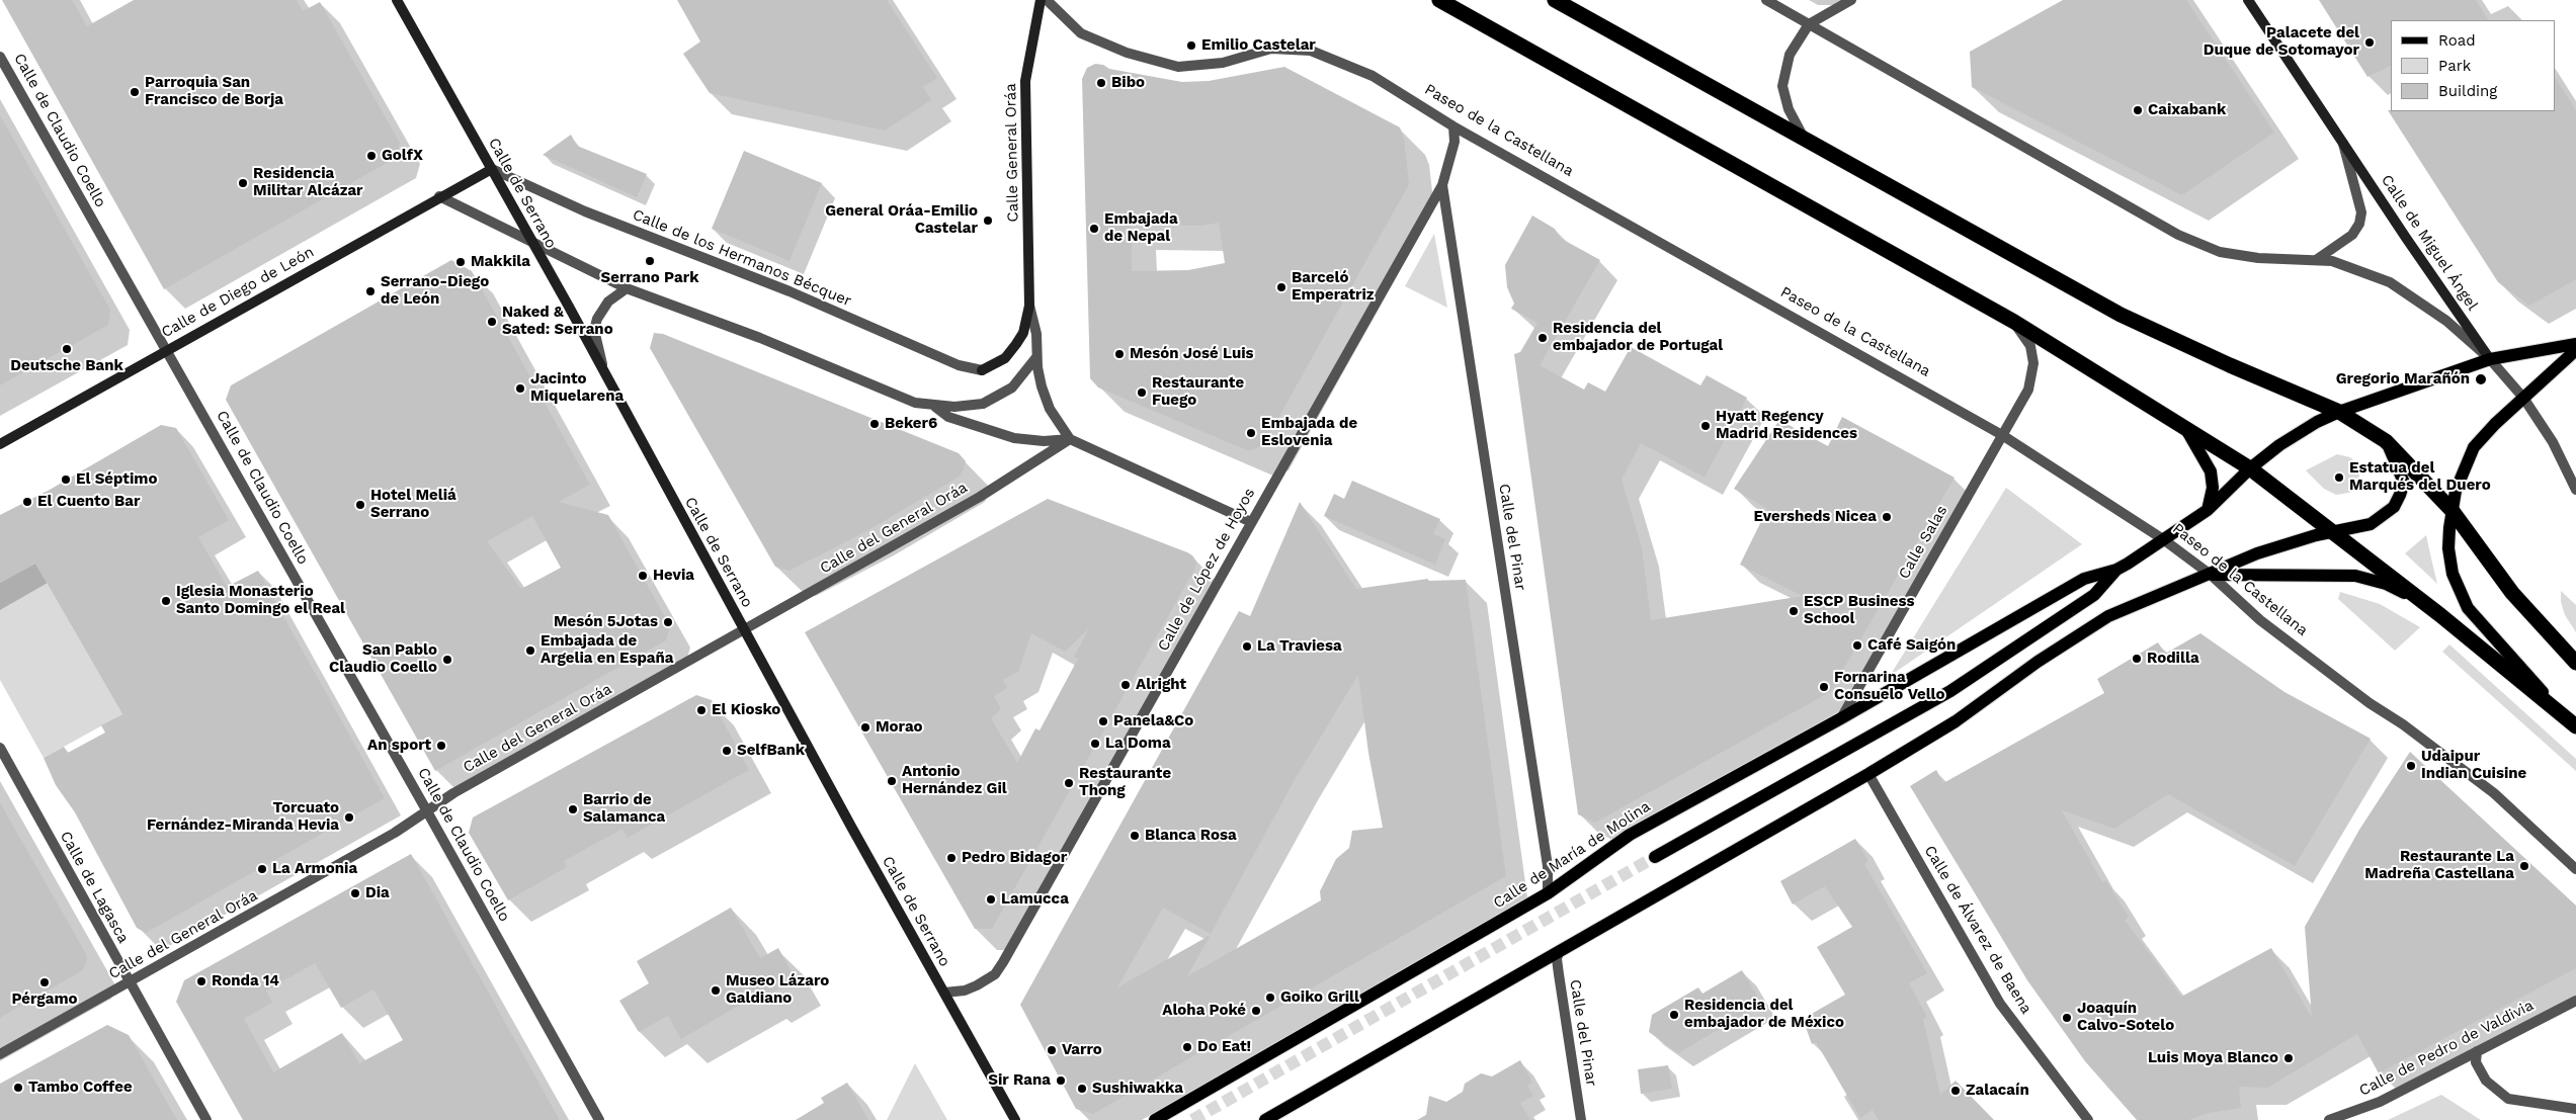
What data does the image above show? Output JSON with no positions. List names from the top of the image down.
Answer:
{
  "streets": {
    "main road": ["Calle de María de Molina"],
    "street": [
      "Calle de Claudio Coello",
      "Paseo de la Castellana",
      "Calle General Oráa",
      "Calle de Serrano",
      "Calle de Miguel Ángel",
      "Calle de los Hermanos Bécquer",
      "Calle de Diego de León",
      "Calle del General Oráa",
      "Calle del Pinar",
      "Calle Salas",
      "Calle de López de Hoyos",
      "Calle de Lagasca",
      "Calle de Álvarez de Baena",
      "Calle de Pedro de Valdivia"
    ]
  },
  "crossings": [
    ["Calle de Claudio Coello", "Calle de Diego de León"],
    ["Calle de Claudio Coello", "Calle del General Oráa"],
    ["Paseo de la Castellana", "Calle Salas"],
    ["Paseo de la Castellana", "Calle de López de Hoyos"],
    ["Paseo de la Castellana", "Calle de María de Molina"],
    ["Calle General Oráa", "Calle de los Hermanos Bécquer"],
    ["Calle de Serrano", "Calle de los Hermanos Bécquer"],
    ["Calle de Serrano", "Calle de Diego de León"],
    ["Calle de Serrano", "Calle del General Oráa"],
    ["Calle de Serrano", "Calle de López de Hoyos"],
    ["Calle de Miguel Ángel", "Calle de María de Molina"],
    ["Calle de los Hermanos Bécquer", "Calle de Diego de León"],
    ["Calle del General Oráa", "Calle de Lagasca"],
    ["Calle del Pinar", "Calle de López de Hoyos"],
    ["Calle del Pinar", "Calle de María de Molina"],
    ["Calle Salas", "Calle de María de Molina"]
  ],
  "places": [
    "Palacete del Duque de Sotomayor",
    "Emilio Castelar",
    "Bibo",
    "Parroquia San Francisco de Borja",
    "Caixabank",
    "GolfX",
    "Residencia Militar Alcázar",
    "General Oráa-Emilio Castelar",
    "Embajada de Nepal",
    "Serrano Park",
    "Makkila",
    "Barceló Emperatriz",
    "Serrano-Diego de León",
    "Naked & Sated: Serrano",
    "Residencia del embajador de Portugal",
    "Deutsche Bank",
    "Mesón José Luis",
    "Gregorio Marañón",
    "Jacinto Miquelarena",
    "Restaurante Fuego",
    "Beker6",
    "Hyatt Regency Madrid Residences",
    "Embajada de Eslovenia",
    "Estatua del Marqués del Duero",
    "El Séptimo",
    "El Cuento Bar",
    "Hotel Meliá Serrano",
    "Eversheds Nicea",
    "Hevia",
    "Iglesia Monasterio Santo Domingo el Real",
    "ESCP Business School",
    "Mesón 5Jotas",
    "Café Saigón",
    "La Traviesa",
    "Embajada de Argelia en España",
    "Rodilla",
    "San Pablo Claudio Coello",
    "Alright",
    "Fornarina Consuelo Vello",
    "El Kiosko",
    "Panela&Co",
    "Morao",
    "La Doma",
    "An sport",
    "SelfBank",
    "Udaipur Indian Cuisine",
    "Antonio Hernández Gil",
    "Restaurante Thong",
    "Barrio de Salamanca",
    "Torcuato Fernández-Miranda Hevia",
    "Blanca Rosa",
    "Pedro Bidagor",
    "Restaurante La Madreña Castellana",
    "La Armonia",
    "Dia",
    "Lamucca",
    "Ronda 14",
    "Pérgamo",
    "Museo Lázaro Galdiano",
    "Goiko Grill",
    "Aloha Poké",
    "Residencia del embajador de México",
    "Joaquín Calvo-Sotelo",
    "Do Eat!",
    "Varro",
    "Luis Moya Blanco",
    "Sir Rana",
    "Tambo Coffee",
    "Sushiwakka",
    "Zalacaín"
  ],
  "legend": ["Road", "Park", "Building"]
}
